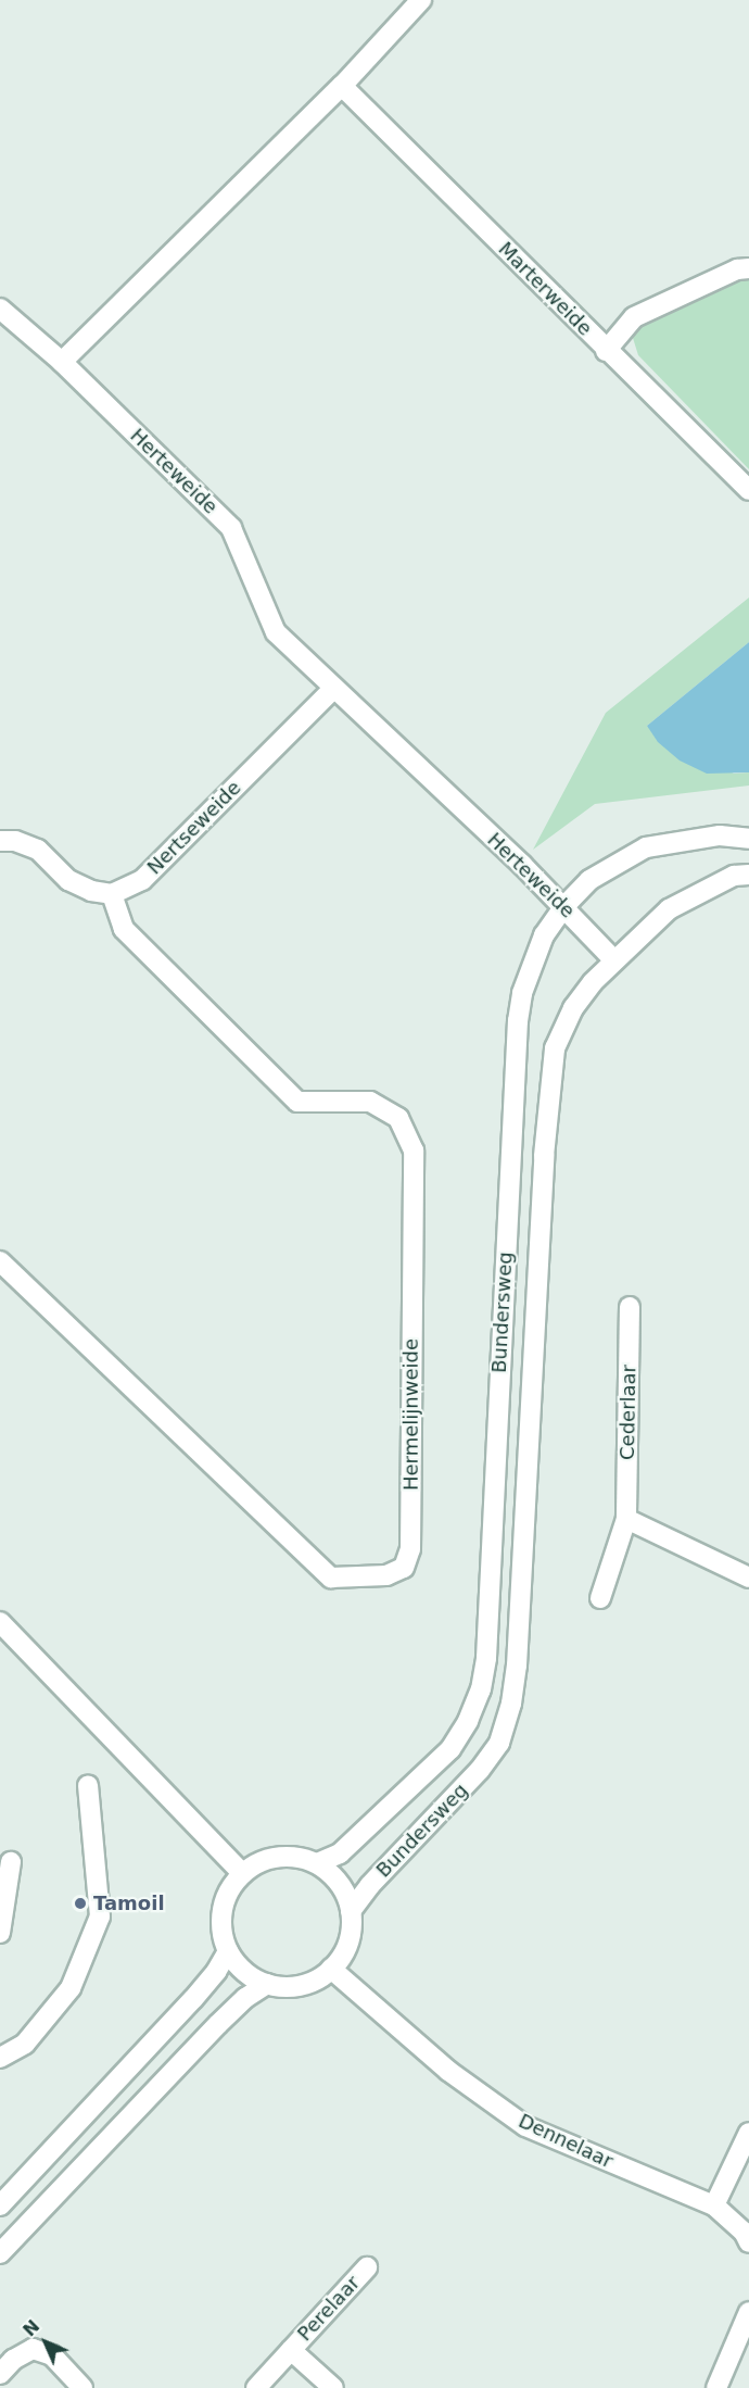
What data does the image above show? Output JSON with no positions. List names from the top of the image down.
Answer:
{
  "streets": {
    "street": [
      "Marterweide",
      "Herteweide",
      "Nertseweide",
      "Bundersweg",
      "Cederlaar",
      "Hermelijnweide",
      "Dennelaar",
      "Perelaar"
    ]
  },
  "crossings": [
    ["Herteweide", "Nertseweide"],
    ["Herteweide", "Bundersweg"],
    ["Nertseweide", "Hermelijnweide"],
    ["Bundersweg", "Dennelaar"]
  ],
  "places": ["Tamoil"],
  "north": "top left"
}
